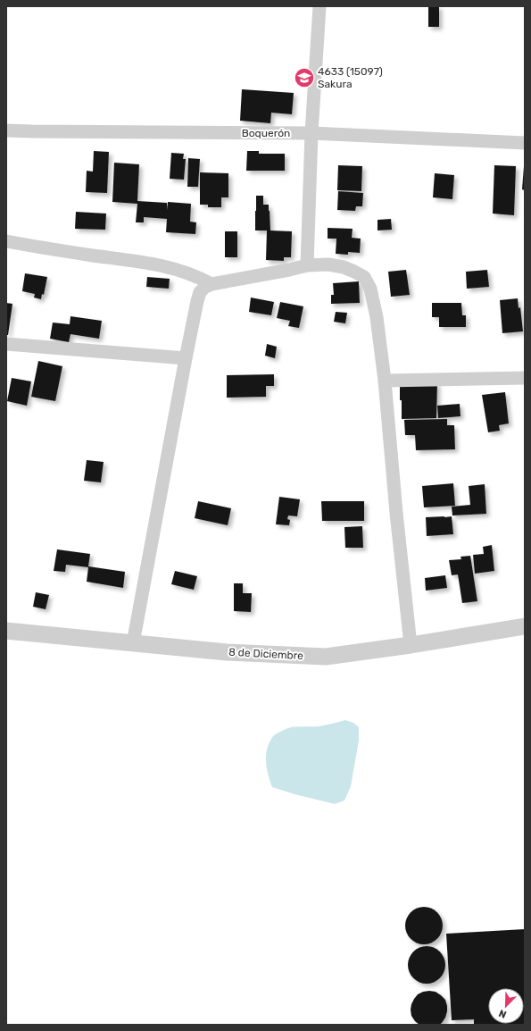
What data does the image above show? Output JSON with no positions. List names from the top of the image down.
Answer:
{
  "streets": {
    "street": ["Boquerón", "8 de Diciembre"]
  },
  "places": {
    "school or university": ["4633 (15097) Sakura"]
  },
  "north": "bottom left"
}
